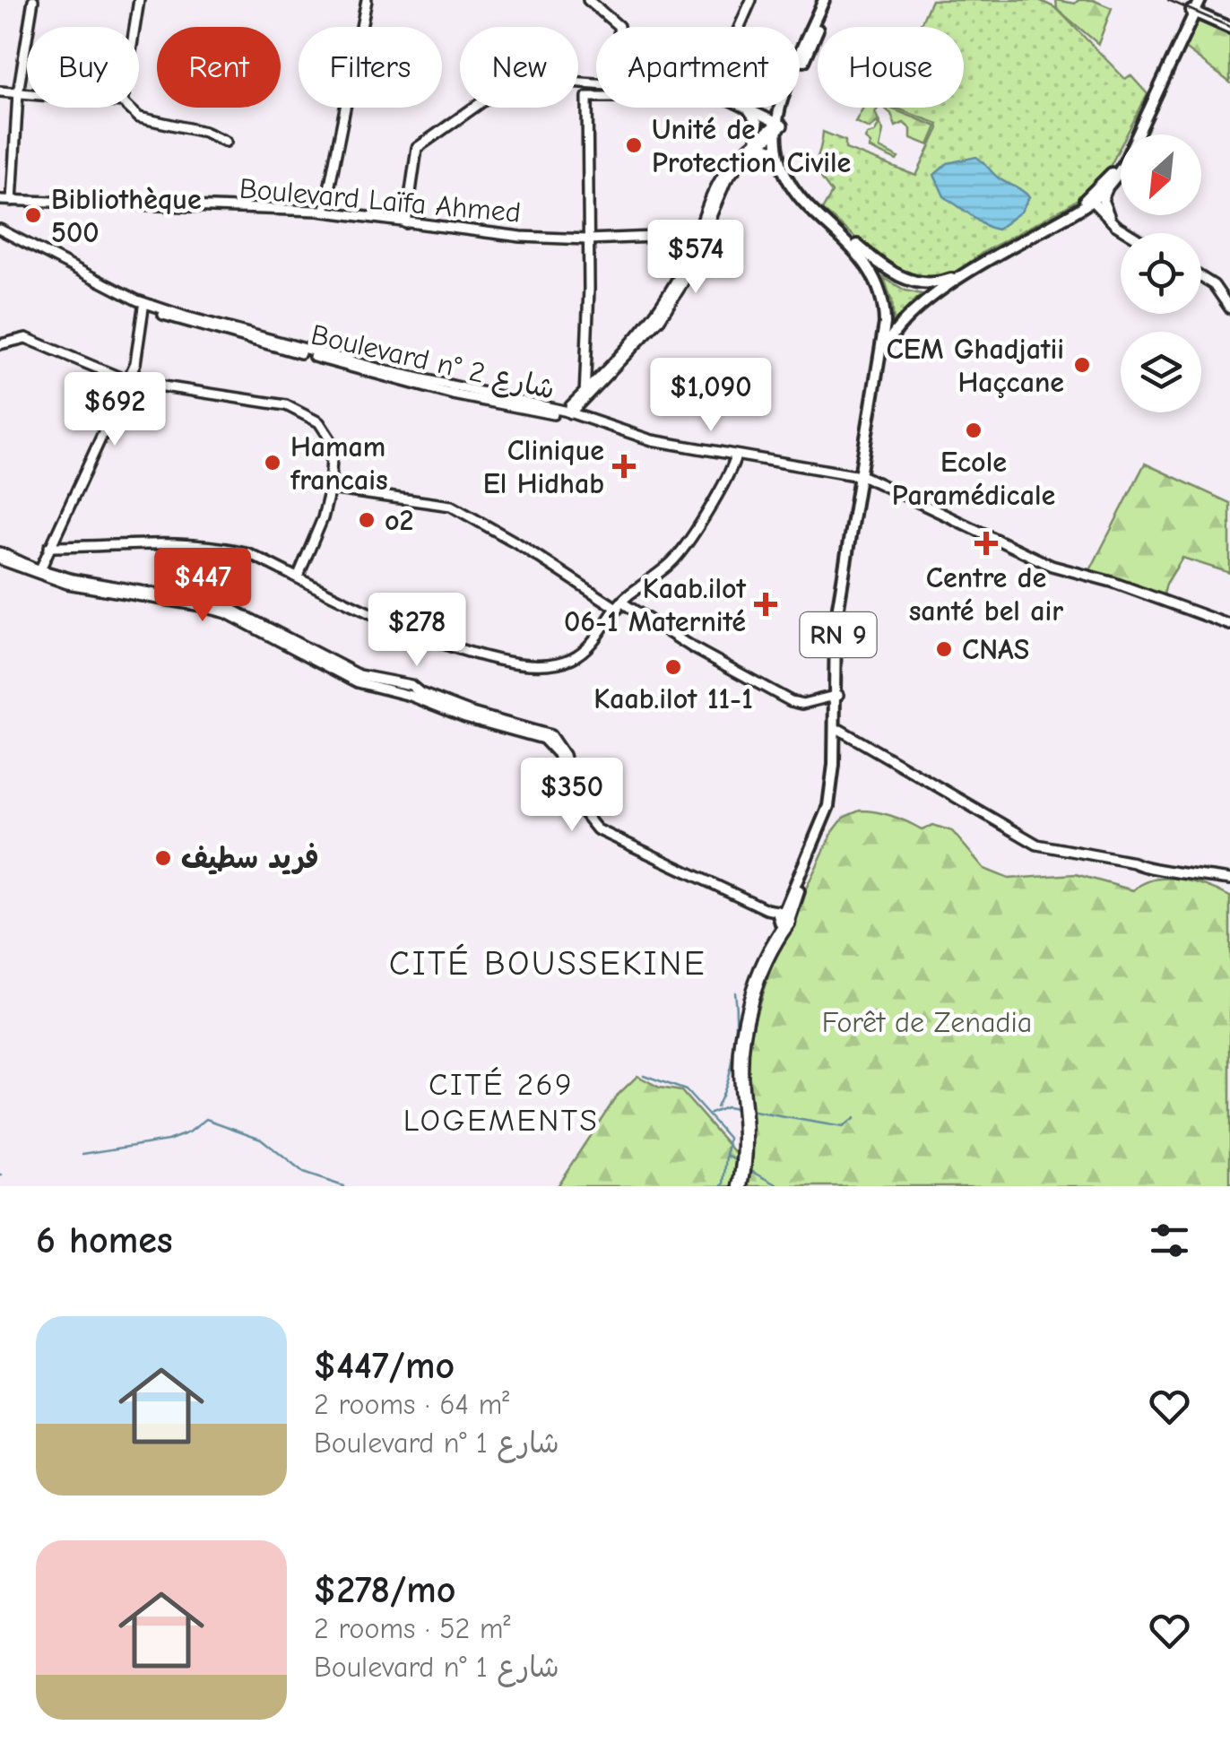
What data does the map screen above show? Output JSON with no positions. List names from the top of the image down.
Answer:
{
  "streets": {
    "highway": ["RN 9"],
    "street": ["Boulevard Laïfa Ahmed", "Boulevard n° شارع 2"]
  },
  "districts": ["CITÉ BOUSSEKINE", "CITÉ 269 LOGEMENTS"],
  "parks": ["Forêt de Zenadia"],
  "places": {
    "other": [
      "Unité de Protection Civile",
      "Bibliothèque 500",
      "CEM Ghadjatii Haçcane",
      "Ecole Paramédicale",
      "Hamam francais",
      "o2",
      "CNAS",
      "Kaab.ilot 11-1",
      "فريد سطيف"
    ],
    "health": ["Clinique El Hidhab", "Centre de santé bel air", "Kaab.ilot 06-1 Maternité"]
  },
  "north": "bottom left",
  "page": {
    "chip": [
      "Buy",
      "Rent",
      "Filters",
      "New",
      "Apartment",
      "House"
    ],
    "price": [
      "$574",
      "$1,090",
      "$692",
      "$447",
      "$278",
      "$350"
    ],
    "heading": "6 homes",
    "list": [
      {
        "name": "$447/mo",
        "note": "2 rooms · 64 m² · Boulevard n° شارع 1"
      },
      {
        "name": "$278/mo",
        "note": "2 rooms · 52 m² · Boulevard n° شارع 1"
      }
    ]
  }
}
